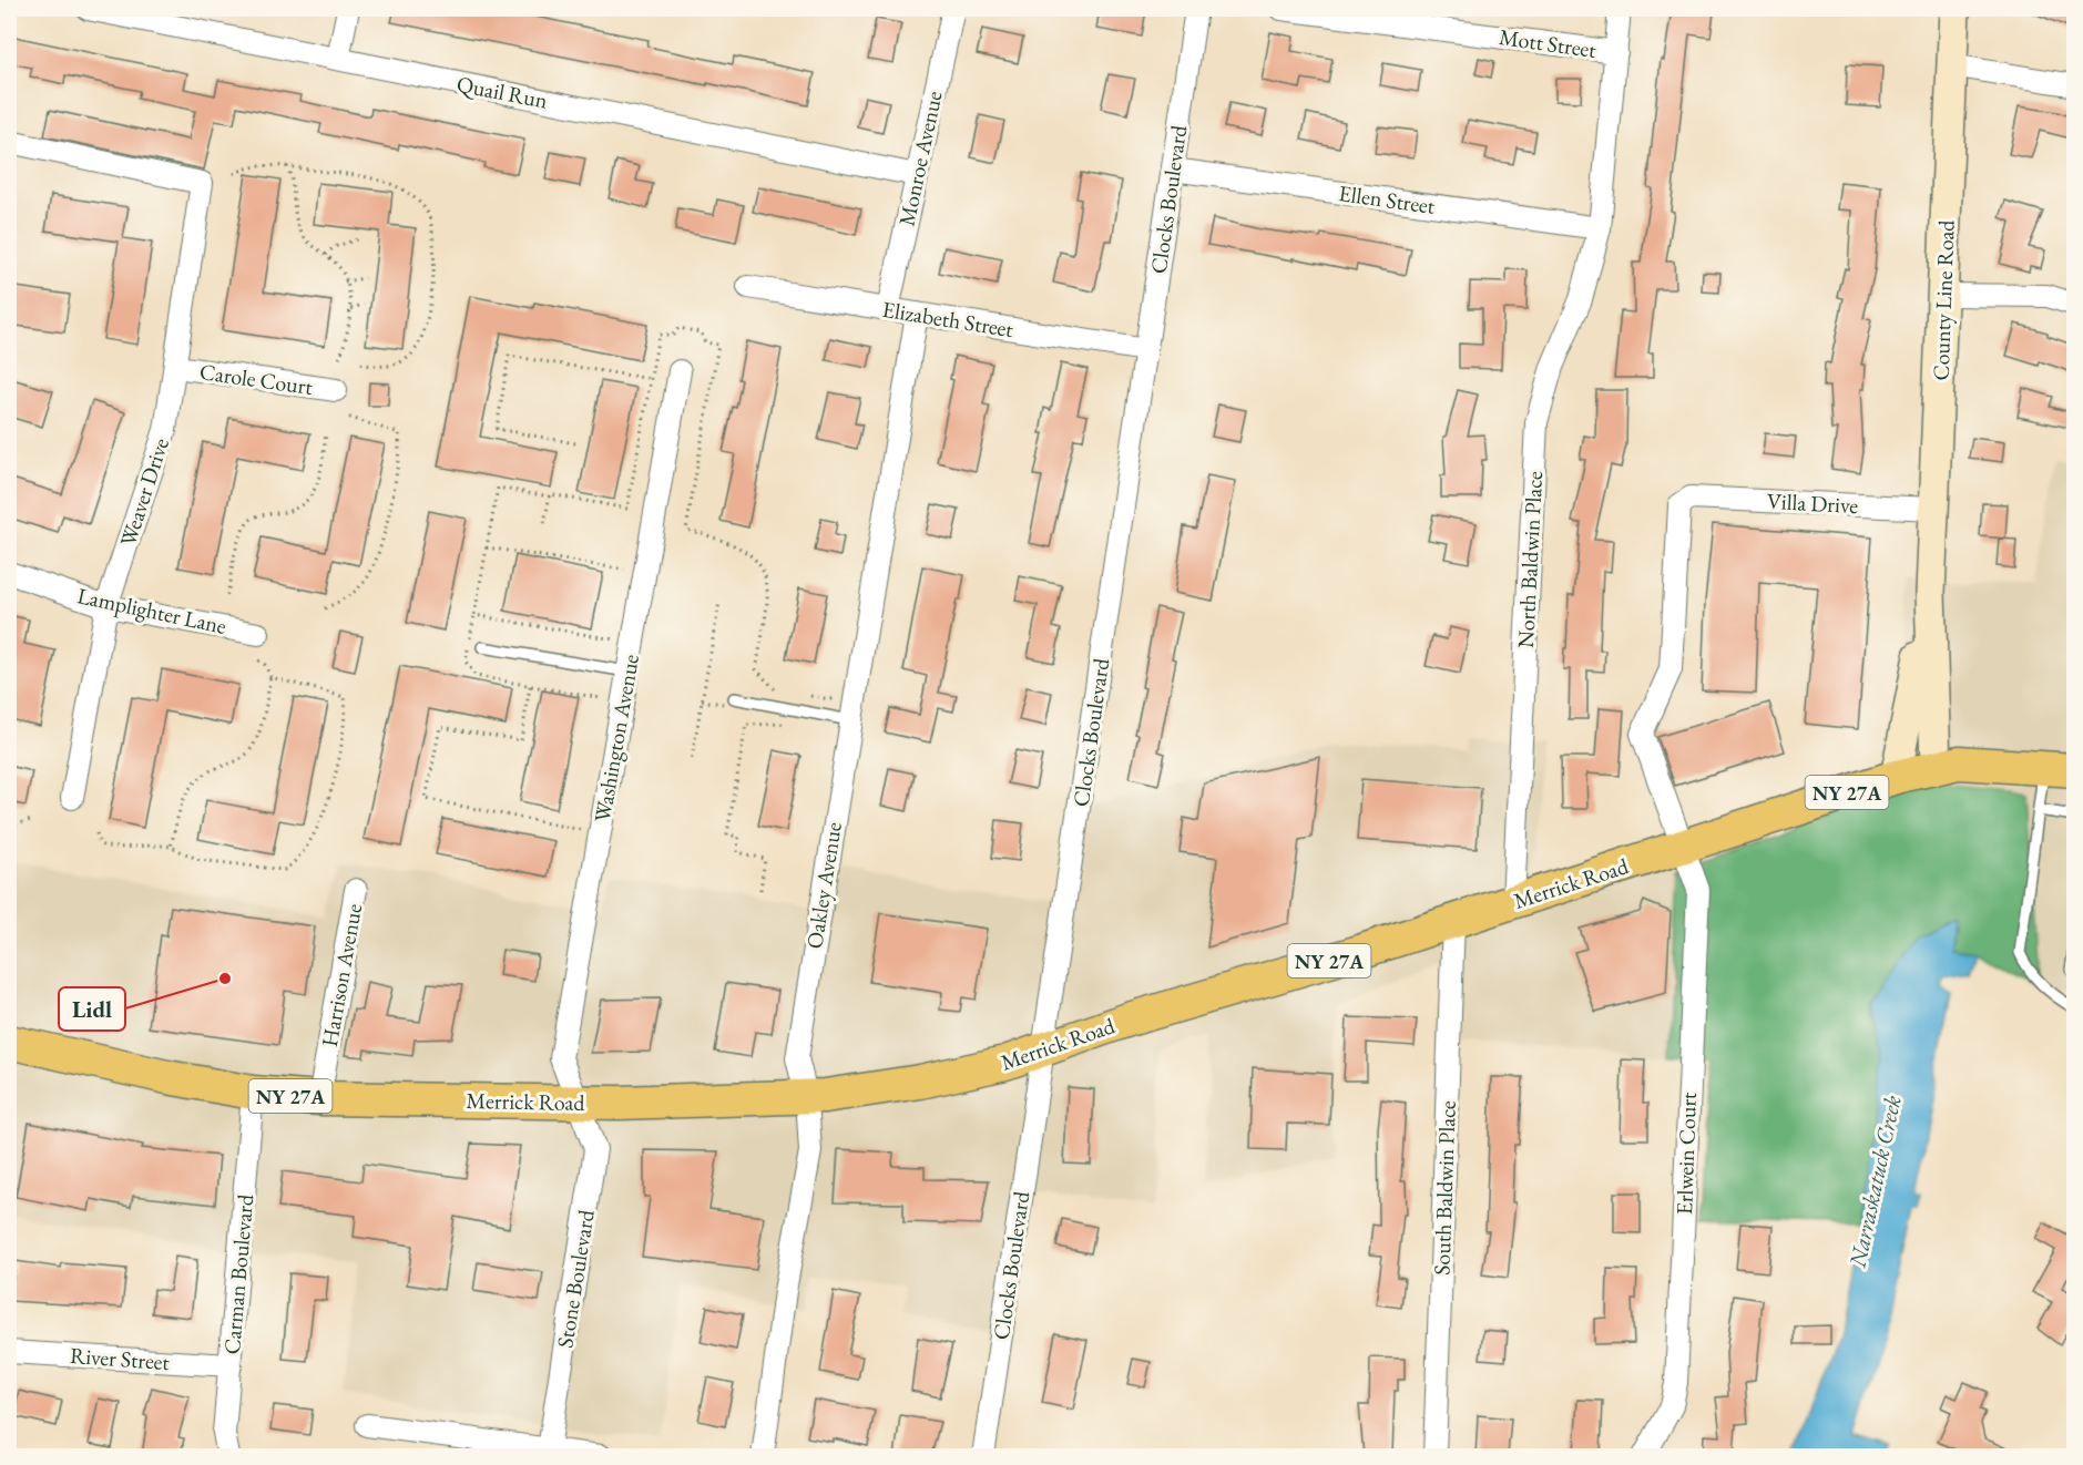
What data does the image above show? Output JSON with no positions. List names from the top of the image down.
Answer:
{
  "streets": {
    "main road": ["County Line Road", "NY 27A", "Merrick Road"],
    "street": [
      "Mott Street",
      "Quail Run",
      "Monroe Avenue",
      "Clocks Boulevard",
      "Ellen Street",
      "Elizabeth Street",
      "Carole Court",
      "Weaver Drive",
      "Villa Drive",
      "North Baldwin Place",
      "Lamplighter Lane",
      "Washington Avenue",
      "Oakley Avenue",
      "Harrison Avenue",
      "Erlwein Court",
      "South Baldwin Place",
      "Carman Boulevard",
      "Stone Boulevard",
      "River Street"
    ]
  },
  "crossings": [
    ["Mott Street", "North Baldwin Place"],
    ["Quail Run", "Monroe Avenue"],
    ["Monroe Avenue", "Elizabeth Street"],
    ["Clocks Boulevard", "Ellen Street"],
    ["Clocks Boulevard", "Elizabeth Street"],
    ["Clocks Boulevard", "Merrick Road"],
    ["Ellen Street", "North Baldwin Place"],
    ["County Line Road", "Villa Drive"],
    ["County Line Road", "Merrick Road"],
    ["Elizabeth Street", "Oakley Avenue"],
    ["Carole Court", "Weaver Drive"],
    ["Weaver Drive", "Lamplighter Lane"],
    ["Villa Drive", "Merrick Road"],
    ["Villa Drive", "Erlwein Court"],
    ["North Baldwin Place", "Merrick Road"],
    ["Washington Avenue", "Merrick Road"],
    ["Washington Avenue", "Stone Boulevard"],
    ["Merrick Road", "Oakley Avenue"],
    ["Merrick Road", "Harrison Avenue"],
    ["Merrick Road", "Erlwein Court"],
    ["Merrick Road", "South Baldwin Place"],
    ["Merrick Road", "Carman Boulevard"],
    ["Merrick Road", "Stone Boulevard"],
    ["Carman Boulevard", "River Street"]
  ],
  "water": ["Narraskatuck Creek"],
  "places": ["Lidl"]
}
